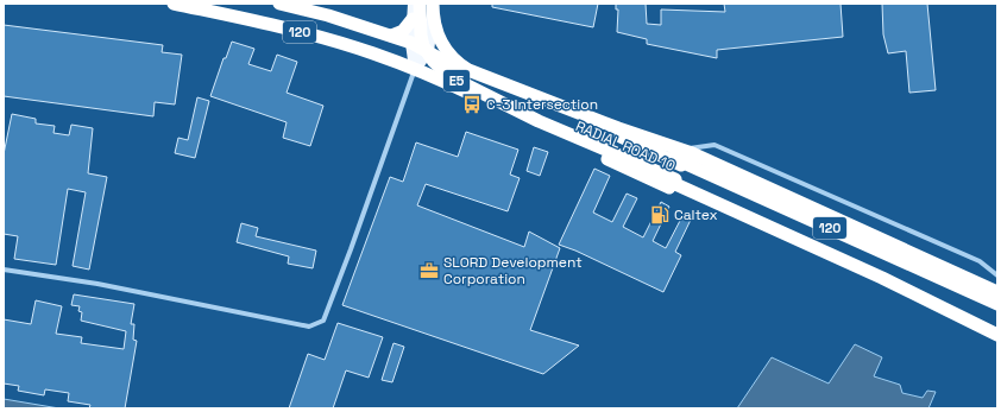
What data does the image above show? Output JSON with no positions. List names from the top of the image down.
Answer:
{
  "streets": {
    "highway": ["120", "E5", "RADIAL ROAD 10"]
  },
  "places": {
    "bus stop": ["C-3 Intersection"],
    "fuel station": ["Caltex"],
    "office": ["SLORD Development Corporation"]
  }
}
